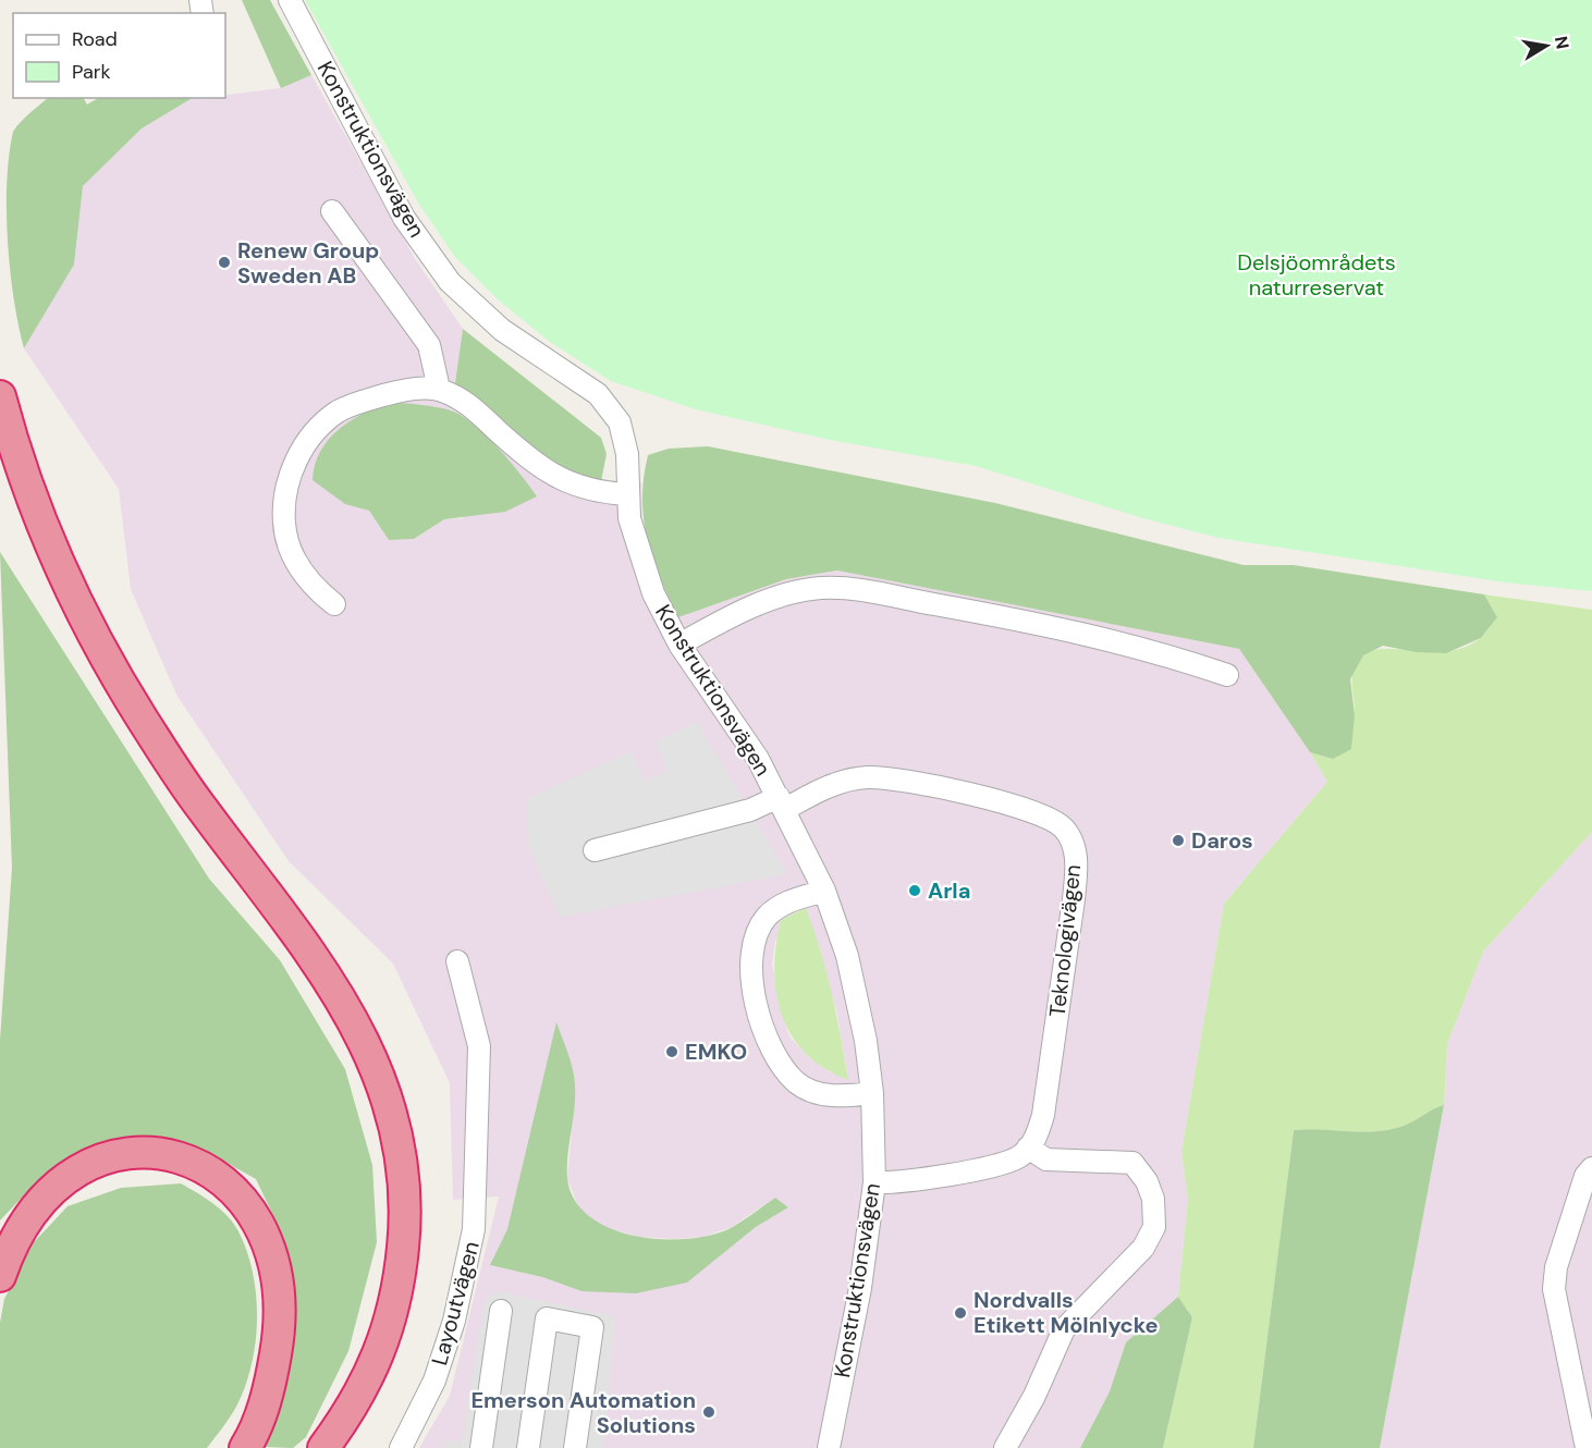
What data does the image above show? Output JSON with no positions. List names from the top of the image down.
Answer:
{
  "streets": {
    "street": ["Konstruktionsvägen", "Teknologivägen", "Layoutvägen"]
  },
  "crossings": [
    ["Konstruktionsvägen", "Teknologivägen"]
  ],
  "parks": ["Delsjöområdets naturreservat"],
  "places": [
    "Renew Group Sweden AB",
    "Daros",
    "Arla",
    "EMKO",
    "Nordvalls Etikett Mölnlycke",
    "Emerson Automation Solutions"
  ],
  "legend": ["Road", "Park"],
  "north": "right"
}
